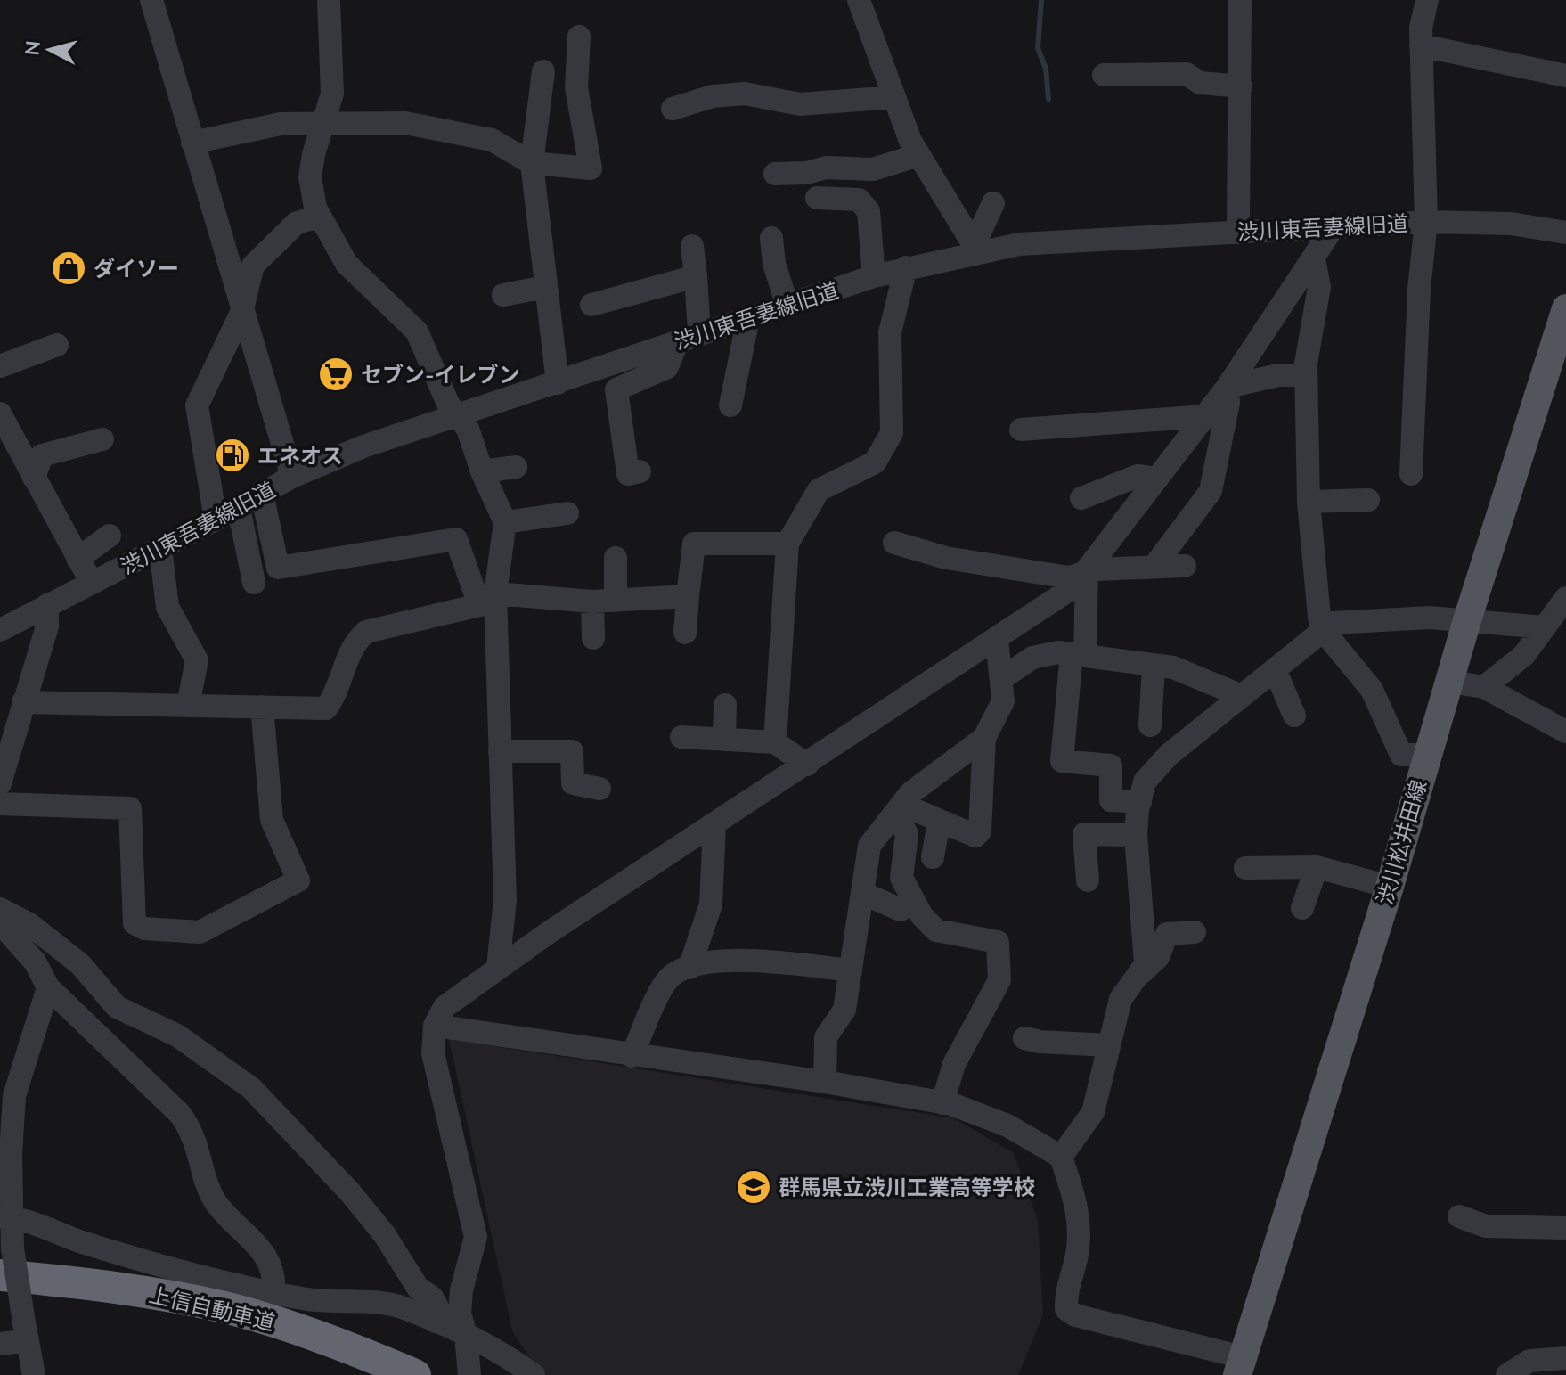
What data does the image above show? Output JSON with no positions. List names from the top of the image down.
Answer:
{
  "streets": {
    "highway": ["上信自動車道"],
    "main road": ["渋川松井田線"],
    "street": ["渋川東吾妻線旧道"]
  },
  "places": {
    "shop": ["ダイソー"],
    "supermarket": ["セブン-イレブン"],
    "fuel station": ["エネオス"],
    "school or university": ["群馬県立渋川工業高等学校"]
  },
  "north": "left"
}
